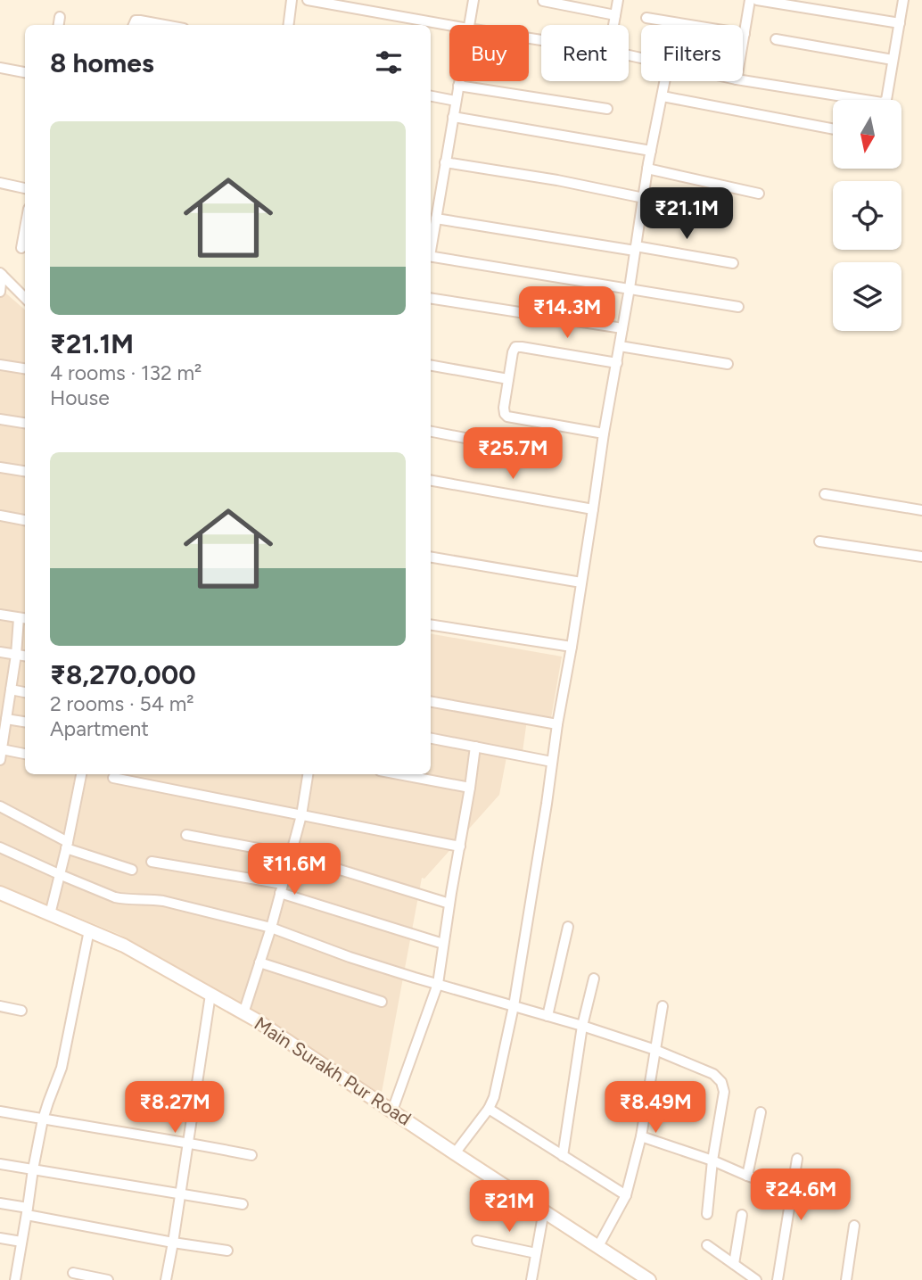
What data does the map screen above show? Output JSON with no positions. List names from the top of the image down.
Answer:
{
  "streets": {
    "street": ["Main Surakh Pur Road"]
  },
  "north": "bottom",
  "page": {
    "chip": ["Buy", "Rent", "Filters"],
    "heading": "8 homes",
    "list": [
      {
        "name": "₹21.1M",
        "note": "4 rooms · 132 m² · House"
      },
      {
        "name": "₹8,270,000",
        "note": "2 rooms · 54 m² · Apartment"
      }
    ],
    "price": [
      "₹21.1M",
      "₹14.3M",
      "₹25.7M",
      "₹11.6M",
      "₹8.27M",
      "₹8.49M",
      "₹24.6M",
      "₹21M"
    ]
  }
}
